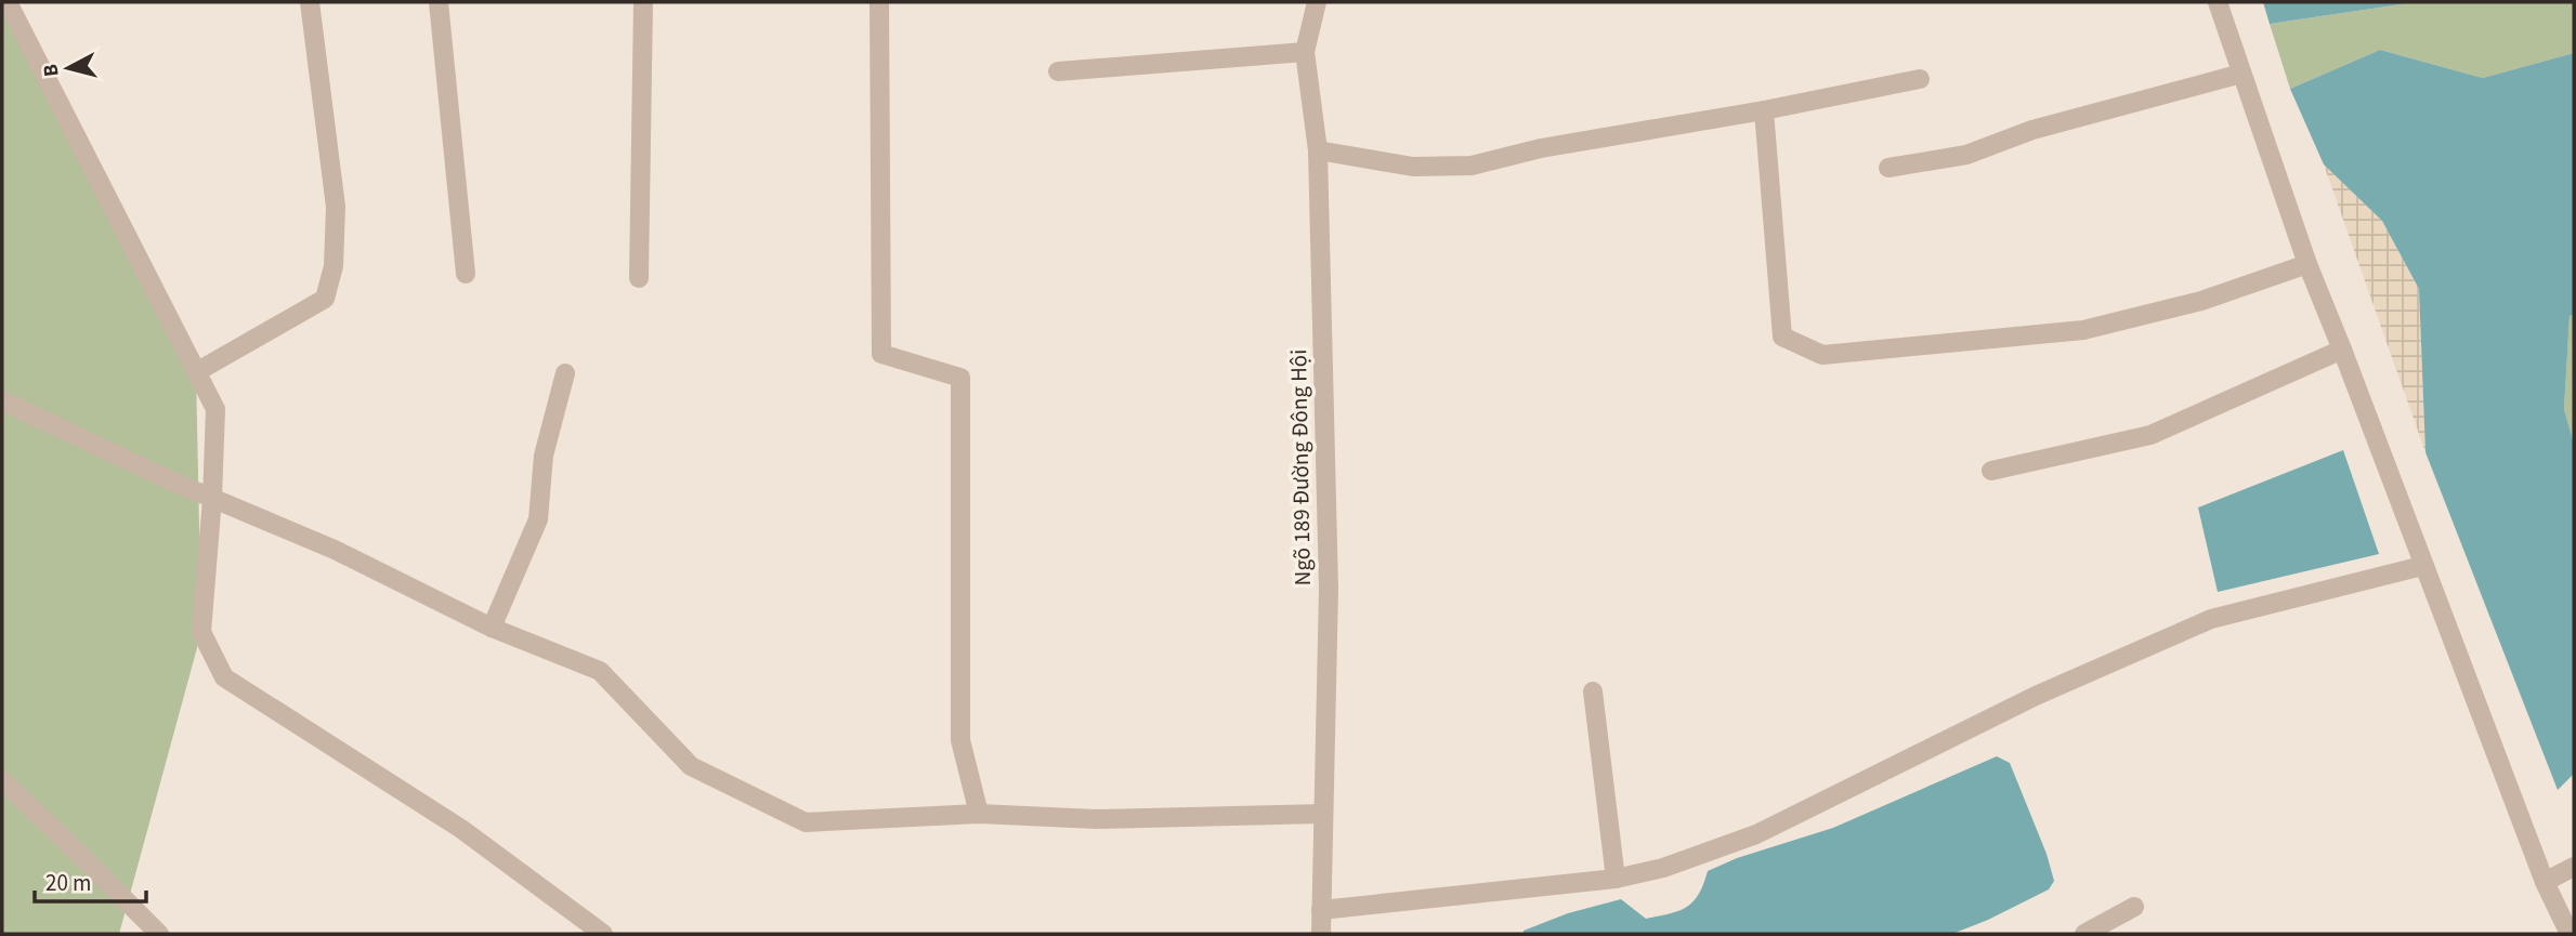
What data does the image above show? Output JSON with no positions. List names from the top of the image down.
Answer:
{
  "streets": {
    "street": ["Ngõ 189 Đường Đông Hội"]
  },
  "scale_bar": "20 m",
  "north": "left"
}
